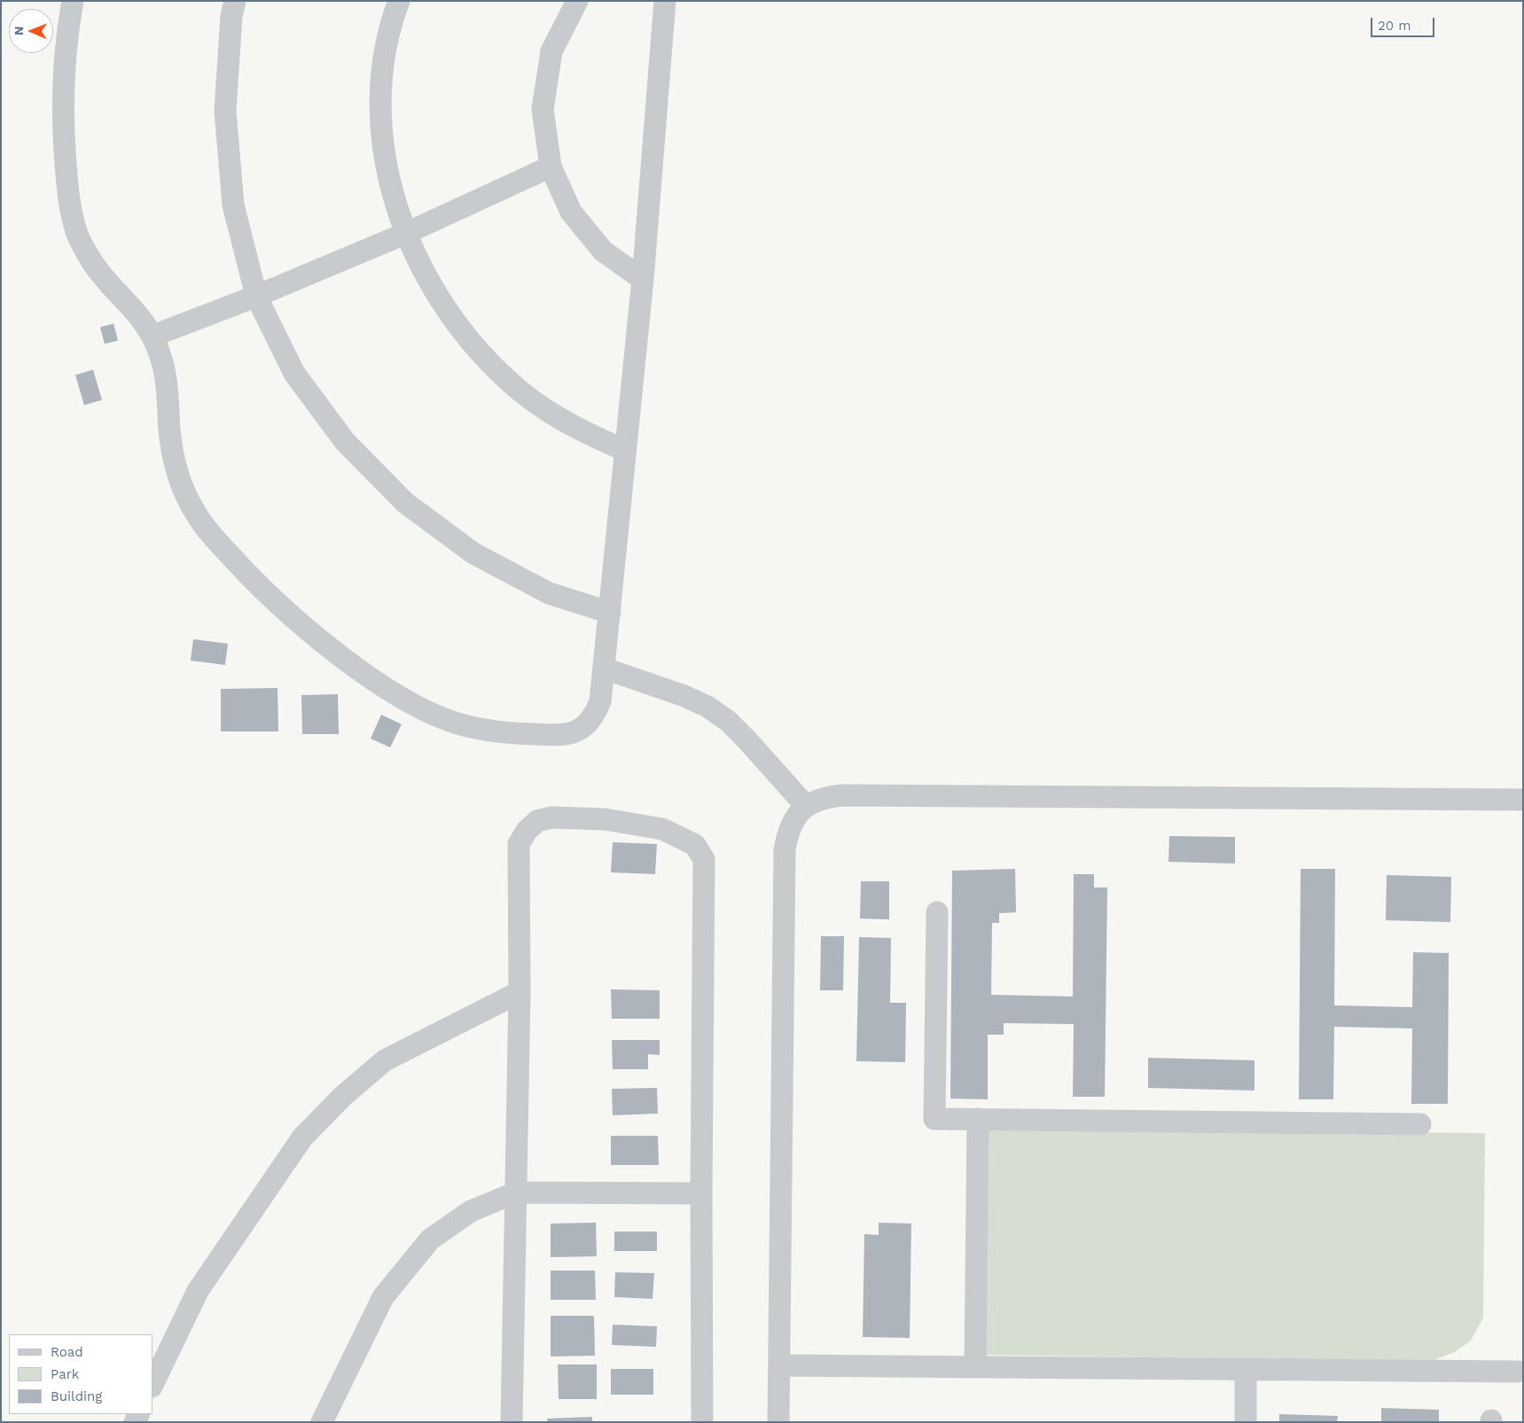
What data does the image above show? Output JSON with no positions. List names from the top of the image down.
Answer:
{
  "legend": ["Road", "Park", "Building"],
  "scale_bar": "20 m",
  "north": "left"
}
